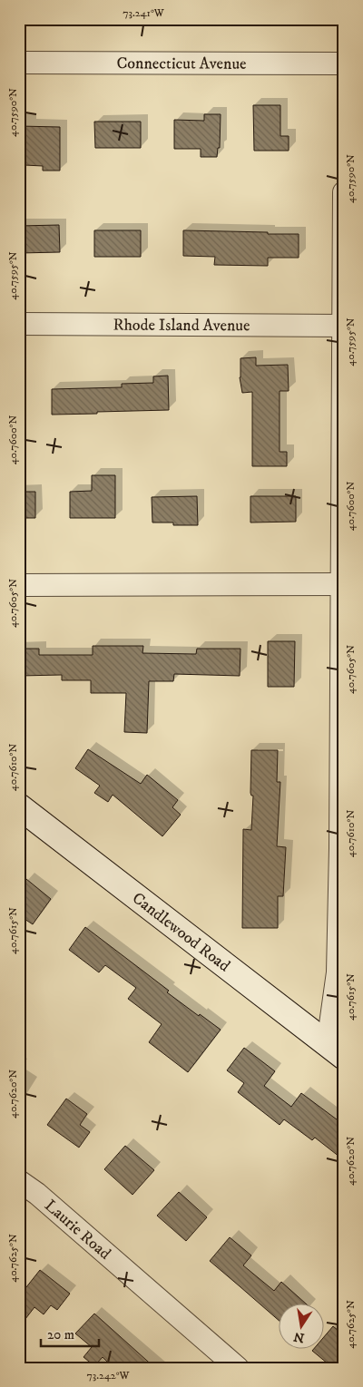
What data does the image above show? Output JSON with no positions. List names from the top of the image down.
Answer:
{
  "streets": {
    "street": [
      "Connecticut Avenue",
      "Rhode Island Avenue",
      "Candlewood Road",
      "Laurie Road"
    ]
  },
  "scale_bar": "20 m",
  "north": "bottom",
  "coordinates": [
    "73.241°W",
    "40.7590°N",
    "40.7595°N",
    "40.7600°N",
    "40.7605°N",
    "40.7610°N",
    "40.7615°N",
    "40.7620°N",
    "40.7625°N",
    "73.242°W"
  ]
}
